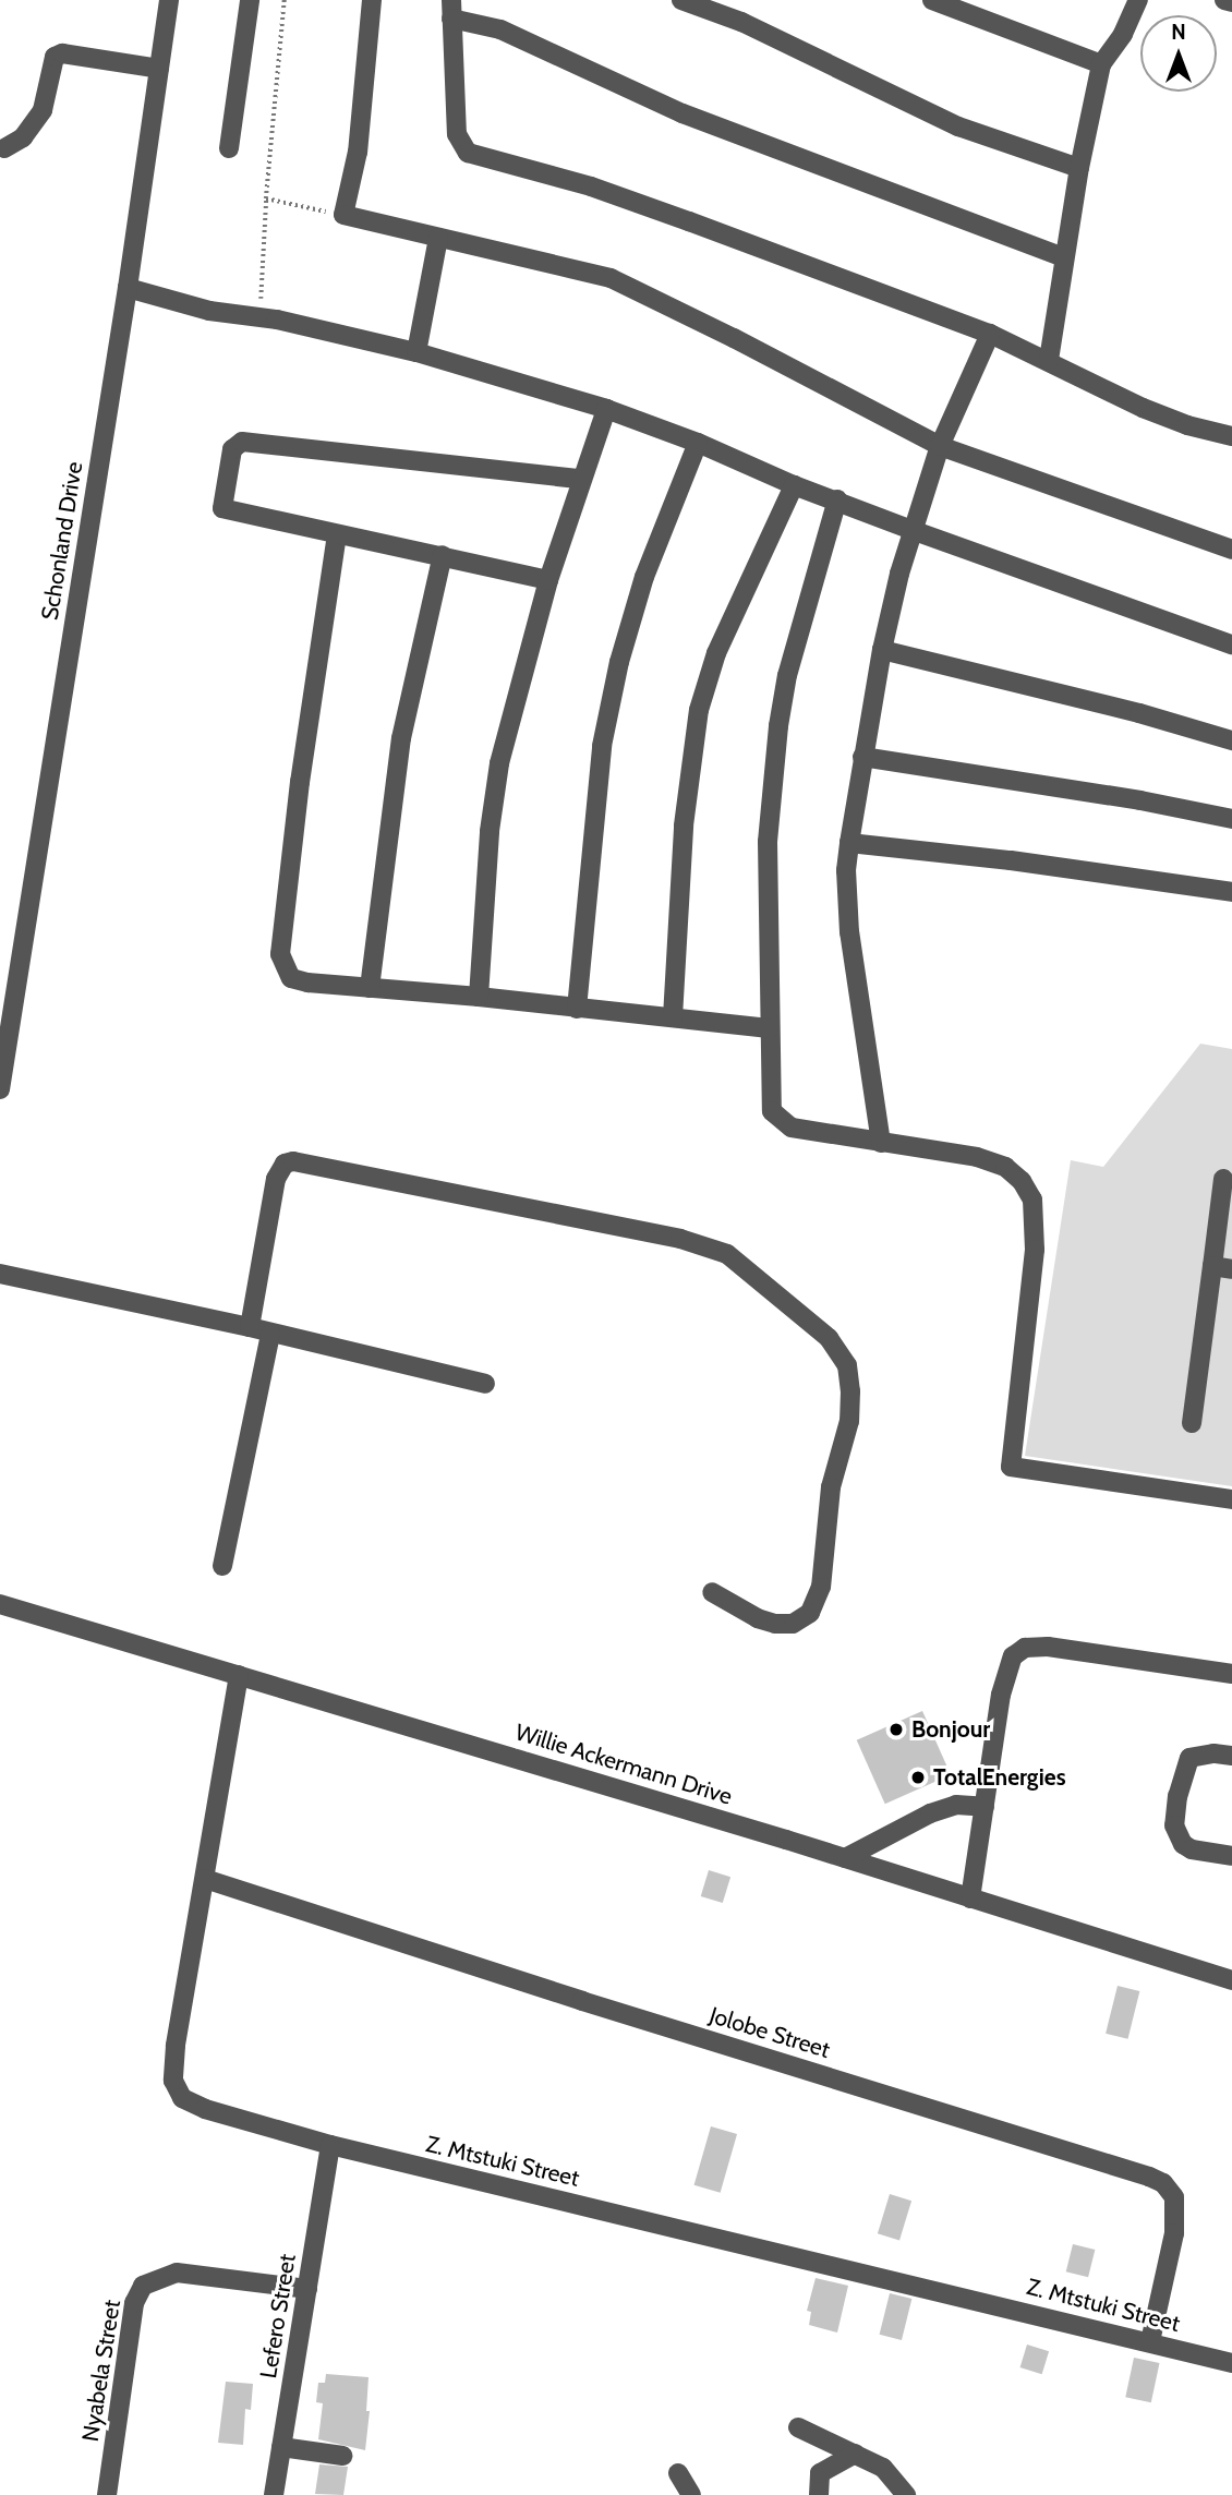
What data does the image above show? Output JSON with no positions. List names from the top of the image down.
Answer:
{
  "streets": {
    "street": [
      "Schonland Drive",
      "Willie Ackermann Drive",
      "Jolobe Street",
      "Z. Mtstuki Street",
      "Lefero Street",
      "Nyabela Street"
    ]
  },
  "crossings": [
    ["Willie Ackermann Drive", "Z. Mtstuki Street"],
    ["Jolobe Street", "Z. Mtstuki Street"],
    ["Z. Mtstuki Street", "Lefero Street"],
    ["Lefero Street", "Nyabela Street"]
  ],
  "places": ["Bonjour", "TotalEnergies"],
  "north": "top"
}
